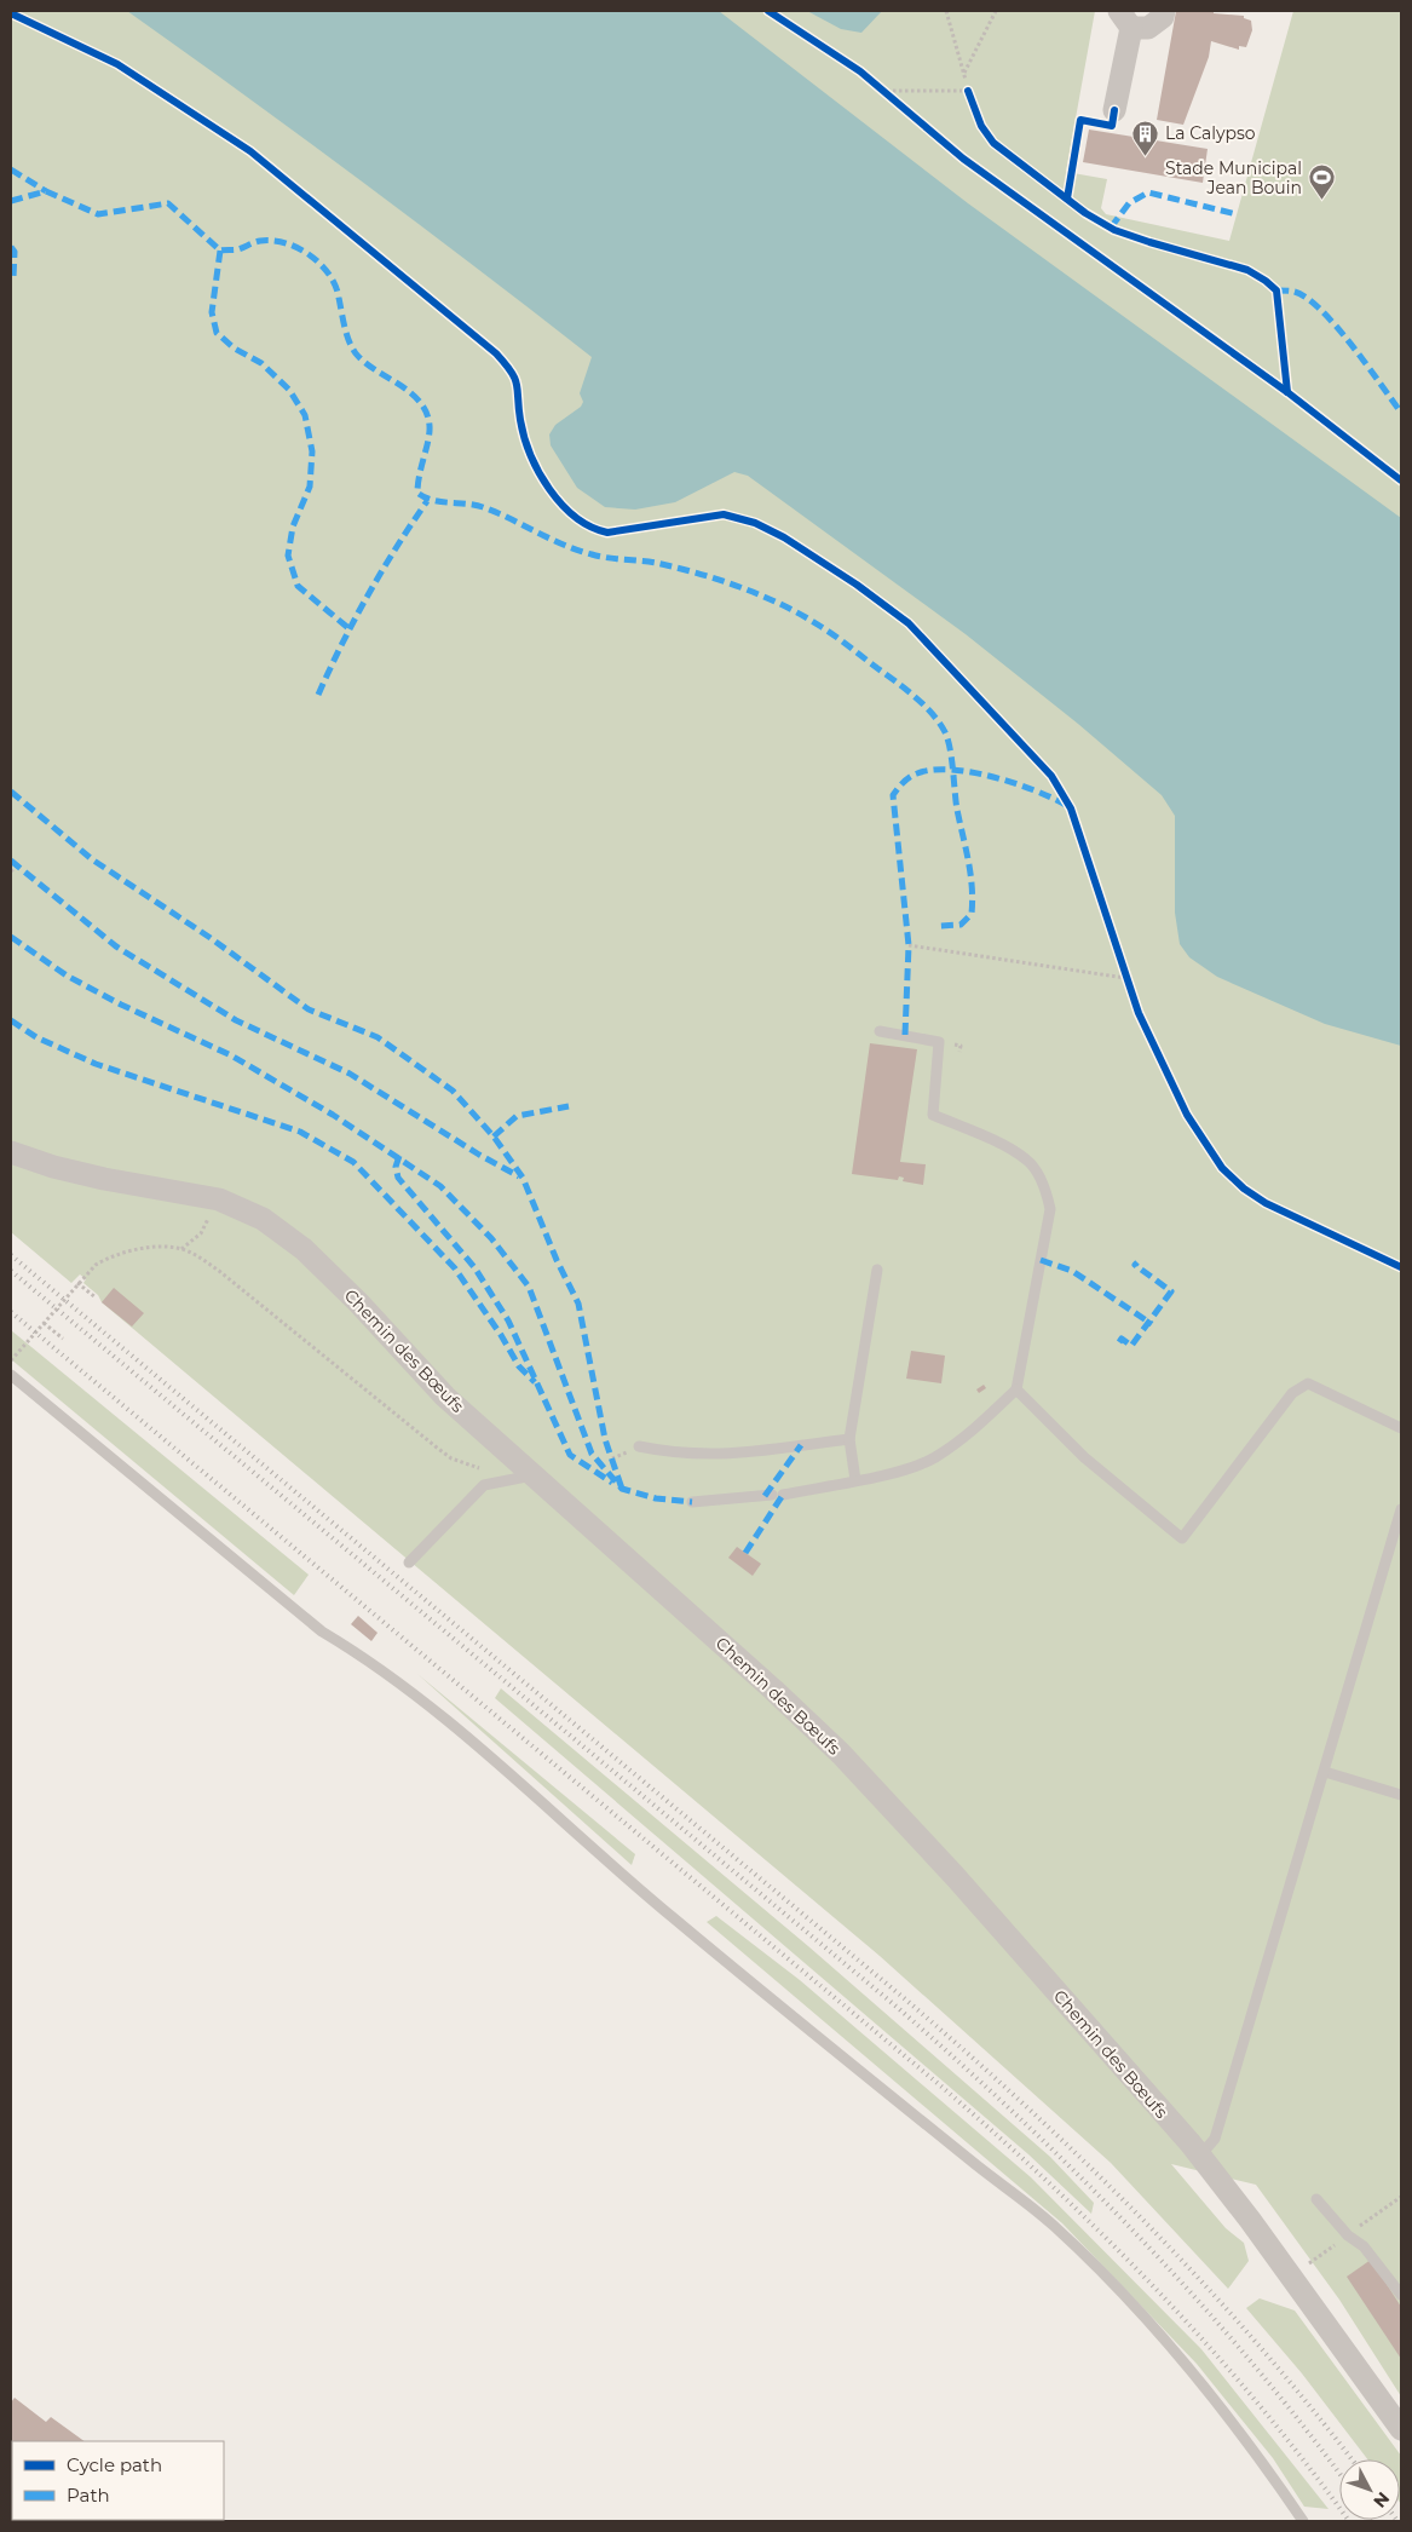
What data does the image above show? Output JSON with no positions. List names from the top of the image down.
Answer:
{
  "streets": {
    "street": ["Chemin des Bœufs"]
  },
  "places": {
    "building": ["La Calypso"],
    "sports": ["Stade Municipal Jean Bouin"]
  },
  "legend": ["Cycle path", "Path"],
  "north": "bottom right"
}
